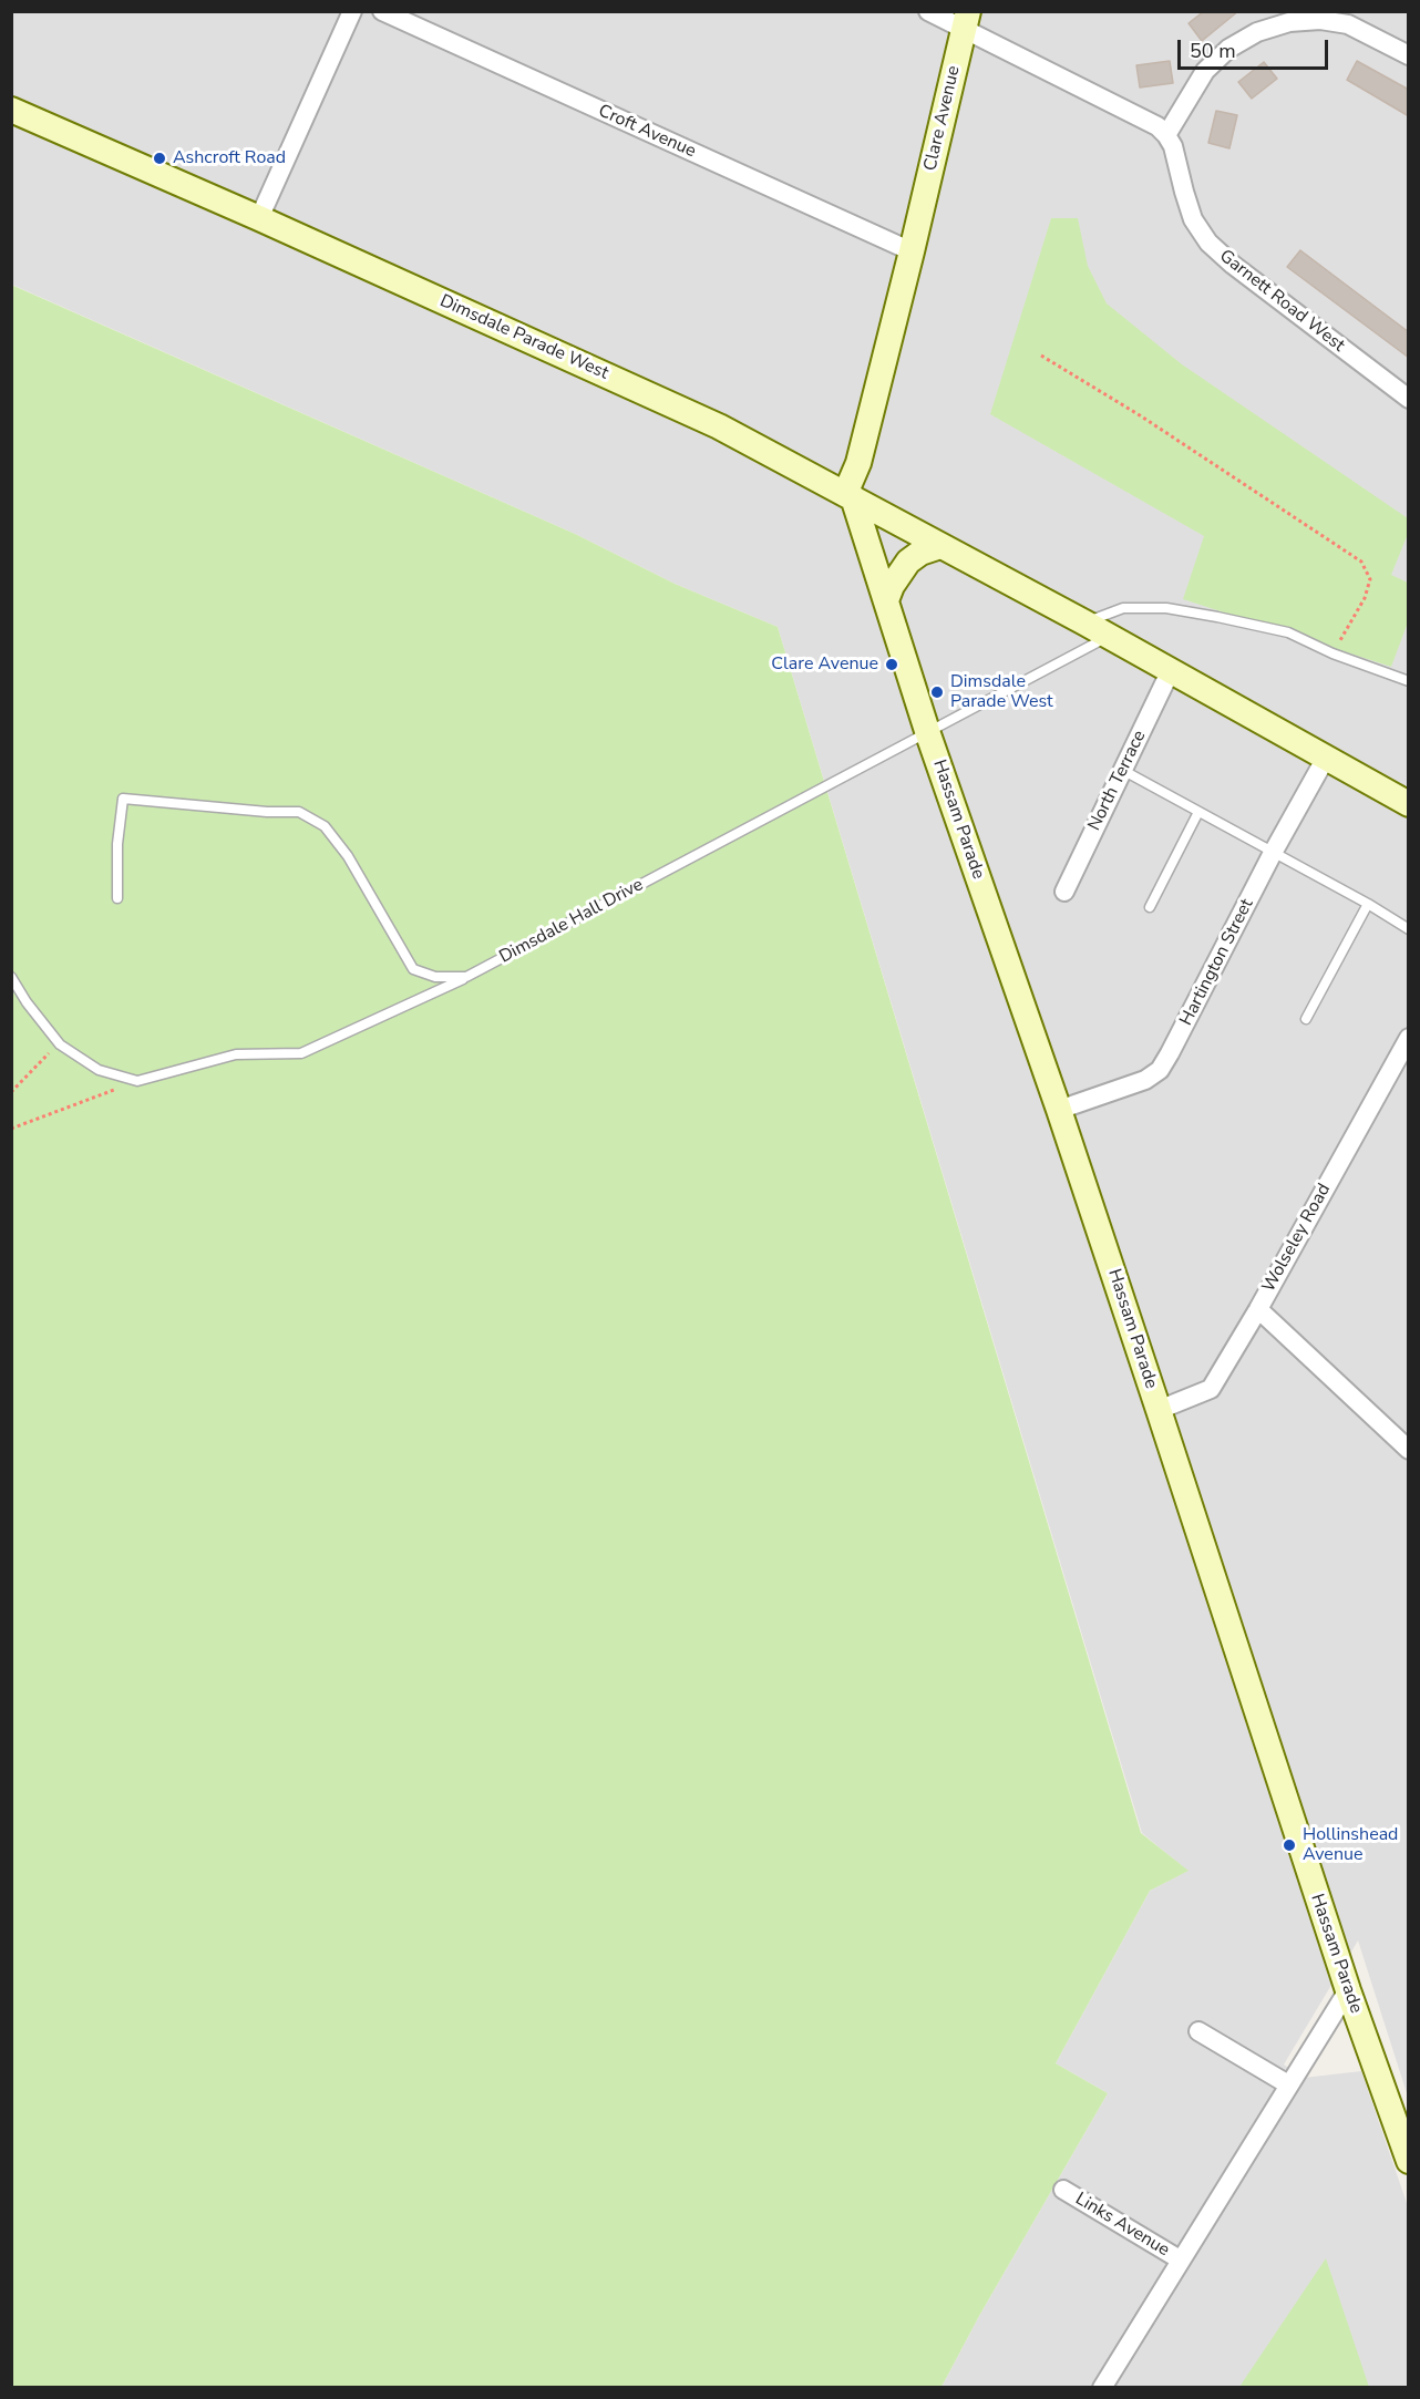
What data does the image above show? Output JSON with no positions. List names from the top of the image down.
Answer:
{
  "streets": {
    "street": [
      "Clare Avenue",
      "Croft Avenue",
      "Garnett Road West",
      "Dimsdale Parade West",
      "North Terrace",
      "Hassam Parade",
      "Hartington Street",
      "Wolseley Road",
      "Links Avenue"
    ],
    "lane": ["Dimsdale Hall Drive"]
  },
  "crossings": [
    ["Clare Avenue", "Croft Avenue"],
    ["Clare Avenue", "Dimsdale Parade West"],
    ["Clare Avenue", "Hassam Parade"],
    ["Dimsdale Parade West", "North Terrace"],
    ["Dimsdale Parade West", "Hassam Parade"],
    ["Dimsdale Parade West", "Dimsdale Hall Drive"],
    ["Dimsdale Parade West", "Hartington Street"],
    ["Hassam Parade", "Dimsdale Hall Drive"],
    ["Hassam Parade", "Hartington Street"],
    ["Hassam Parade", "Wolseley Road"]
  ],
  "places": [
    "Ashcroft Road",
    "Clare Avenue",
    "Dimsdale Parade West",
    "Hollinshead Avenue"
  ],
  "scale_bar": "50 m"
}
